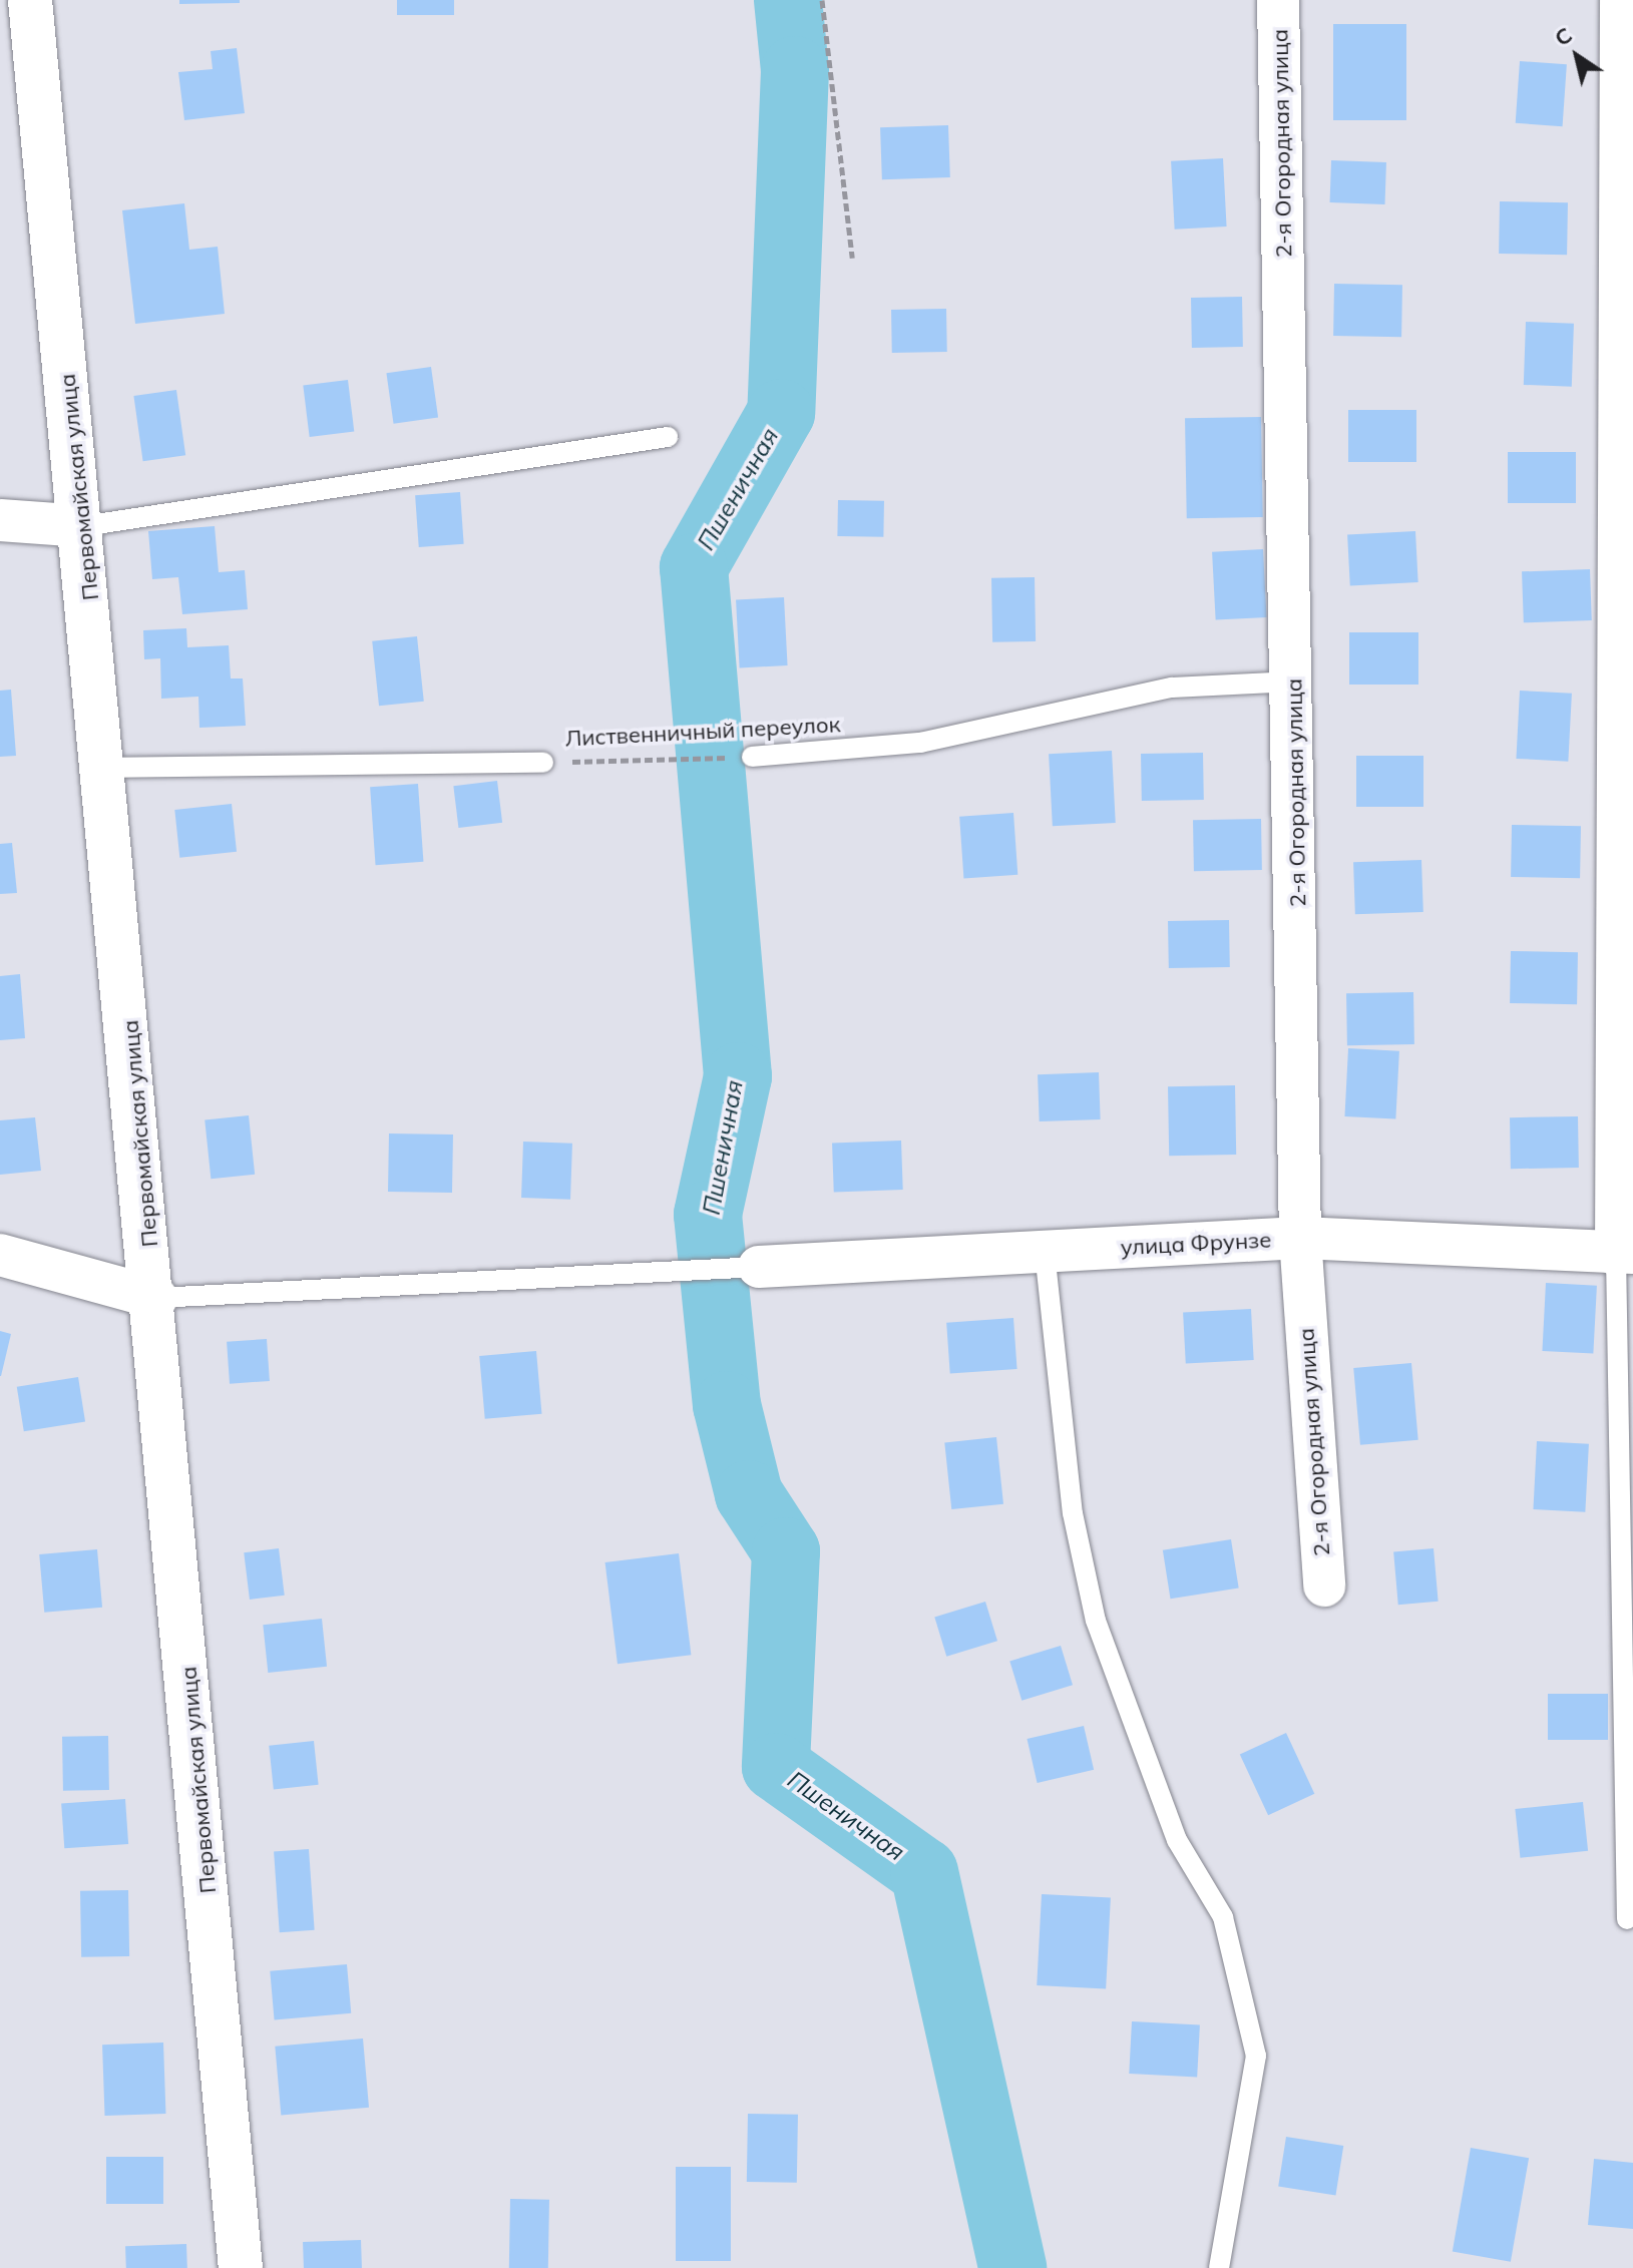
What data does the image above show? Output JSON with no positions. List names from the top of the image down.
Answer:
{
  "streets": {
    "street": ["2-я Огородная улица", "Первомайская улица", "улица Фрунзе"],
    "lane": ["Лиственничный переулок"]
  },
  "crossings": [
    ["2-я Огородная улица", "Лиственничный переулок"],
    ["2-я Огородная улица", "улица Фрунзе"],
    ["Первомайская улица", "Лиственничный переулок"]
  ],
  "water": ["Пшеничная"],
  "north": "top left"
}
